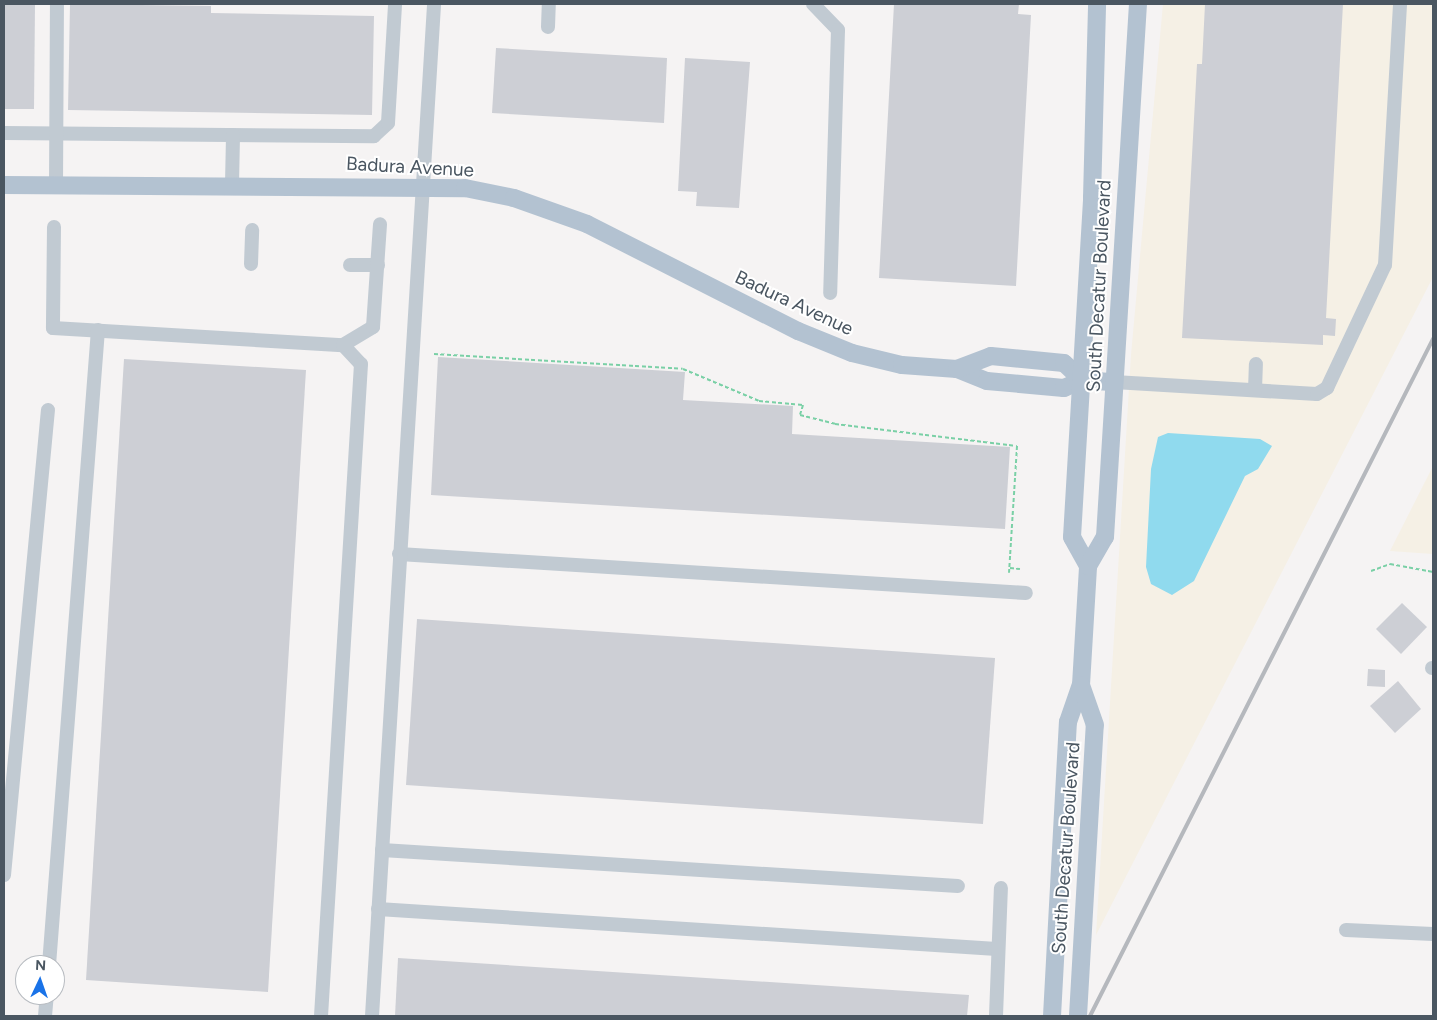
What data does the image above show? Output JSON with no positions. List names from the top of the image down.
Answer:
{
  "streets": {
    "main road": ["Badura Avenue", "South Decatur Boulevard"]
  },
  "crossings": [
    ["Badura Avenue", "South Decatur Boulevard"]
  ],
  "north": "top"
}
